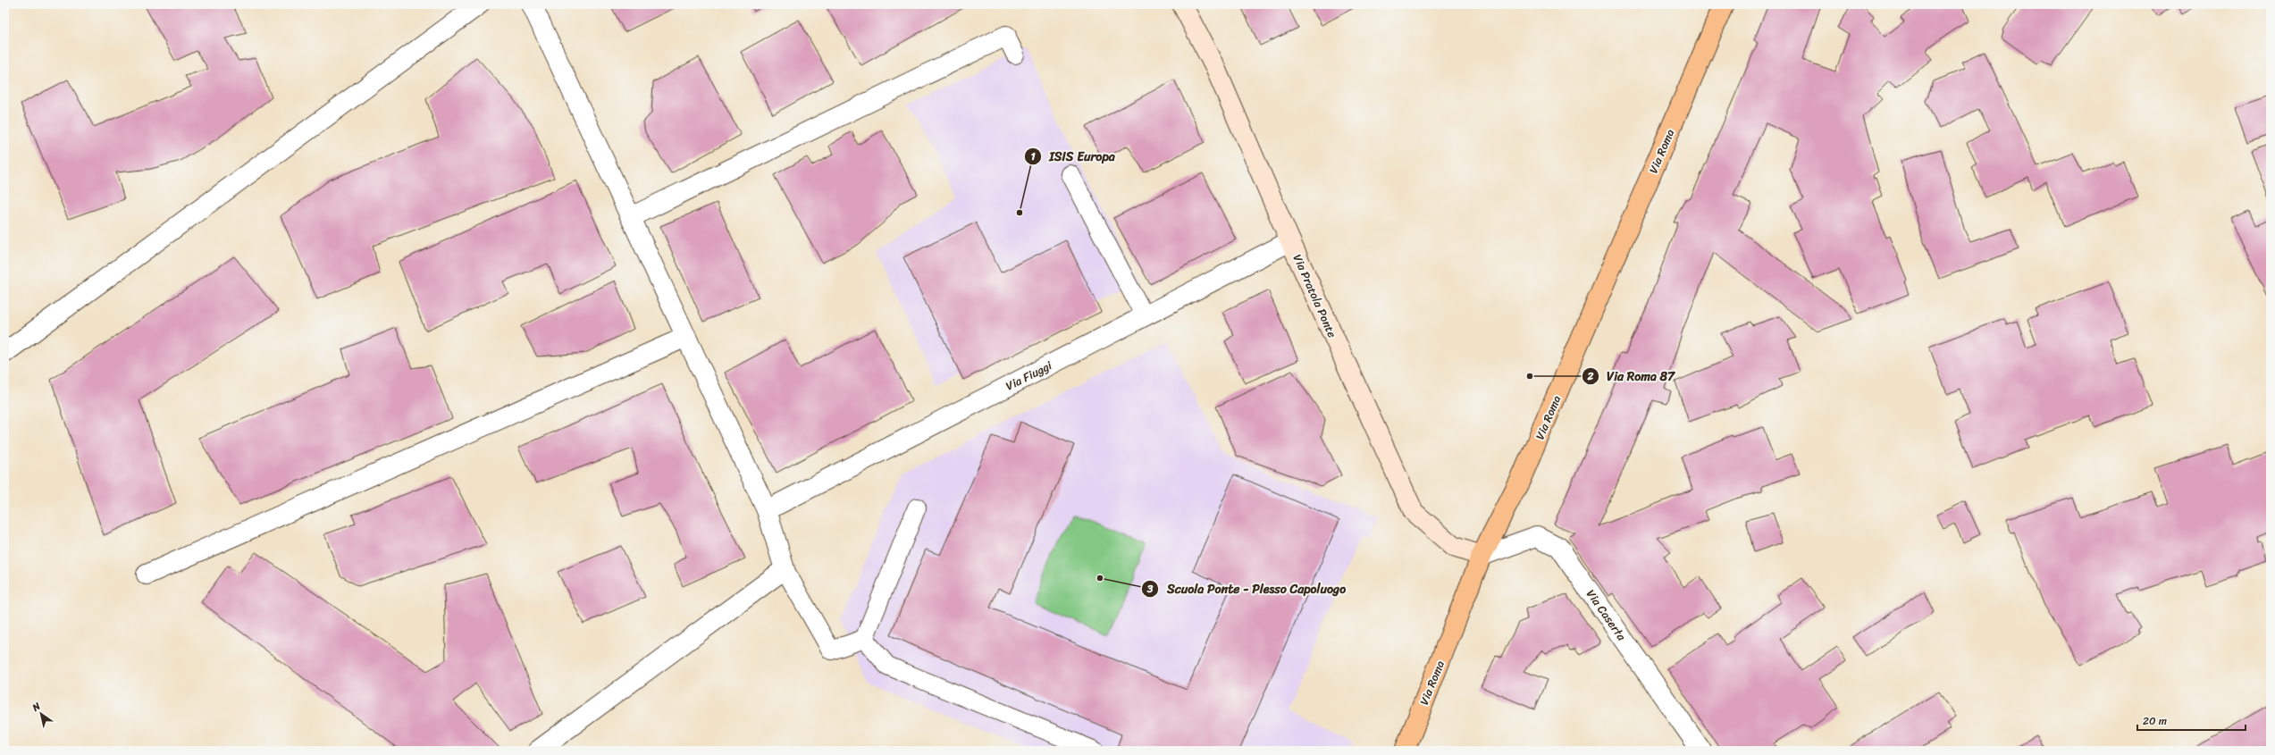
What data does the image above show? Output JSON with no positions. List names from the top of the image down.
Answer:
{
  "streets": {
    "main road": ["Via Roma", "Via Pratola Ponte"],
    "street": ["Via Fiuggi", "Via Caserta"]
  },
  "crossings": [
    ["Via Roma", "Via Pratola Ponte"],
    ["Via Roma", "Via Caserta"],
    ["Via Pratola Ponte", "Via Fiuggi"],
    ["Via Pratola Ponte", "Via Caserta"]
  ],
  "places": ["ISIS Europa", "Via Roma 87", "Scuola Ponte - Plesso Capoluogo"],
  "scale_bar": "20 m",
  "north": "top left"
}
